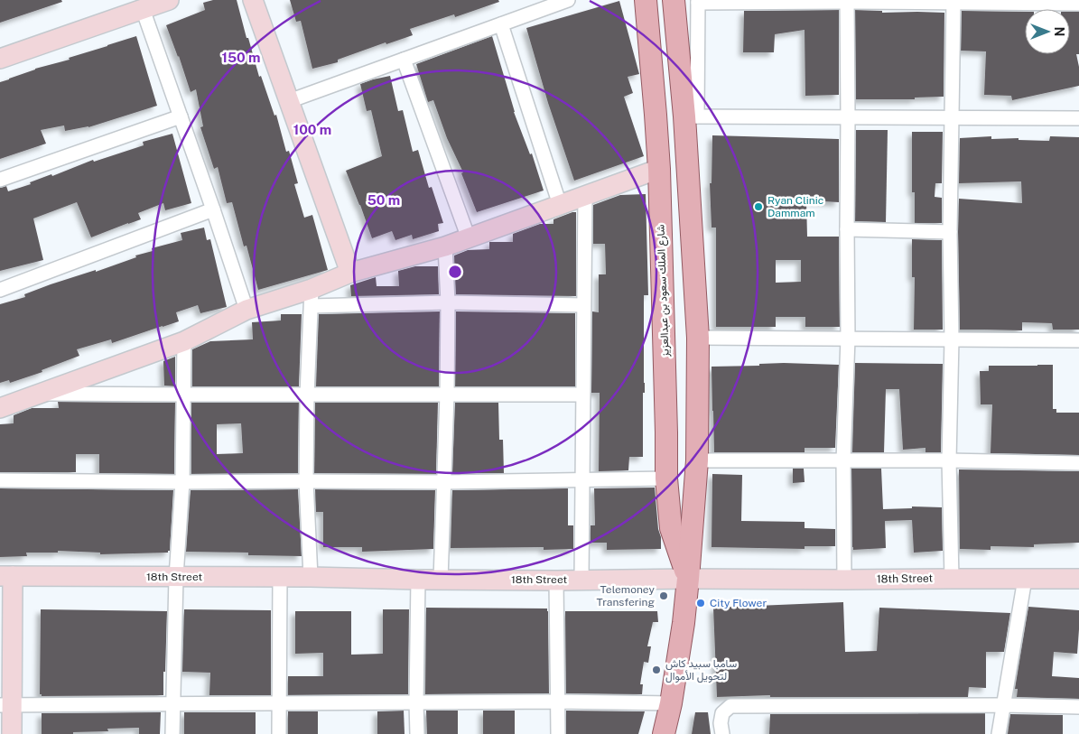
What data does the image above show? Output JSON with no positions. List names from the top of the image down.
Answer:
{
  "streets": {
    "main road": ["شارع الملك سعود بن عبدالعزيز"],
    "street": ["18th Street"]
  },
  "crossings": [
    ["شارع الملك سعود بن عبدالعزيز", "18th Street"]
  ],
  "places": [
    "Ryan Clinic Dammam",
    "Telemoney Transfering",
    "City Flower",
    "سامبا سبيد كاش لتحويل الأموال"
  ],
  "north": "right",
  "rings": ["150 m", "100 m", "50 m"]
}
